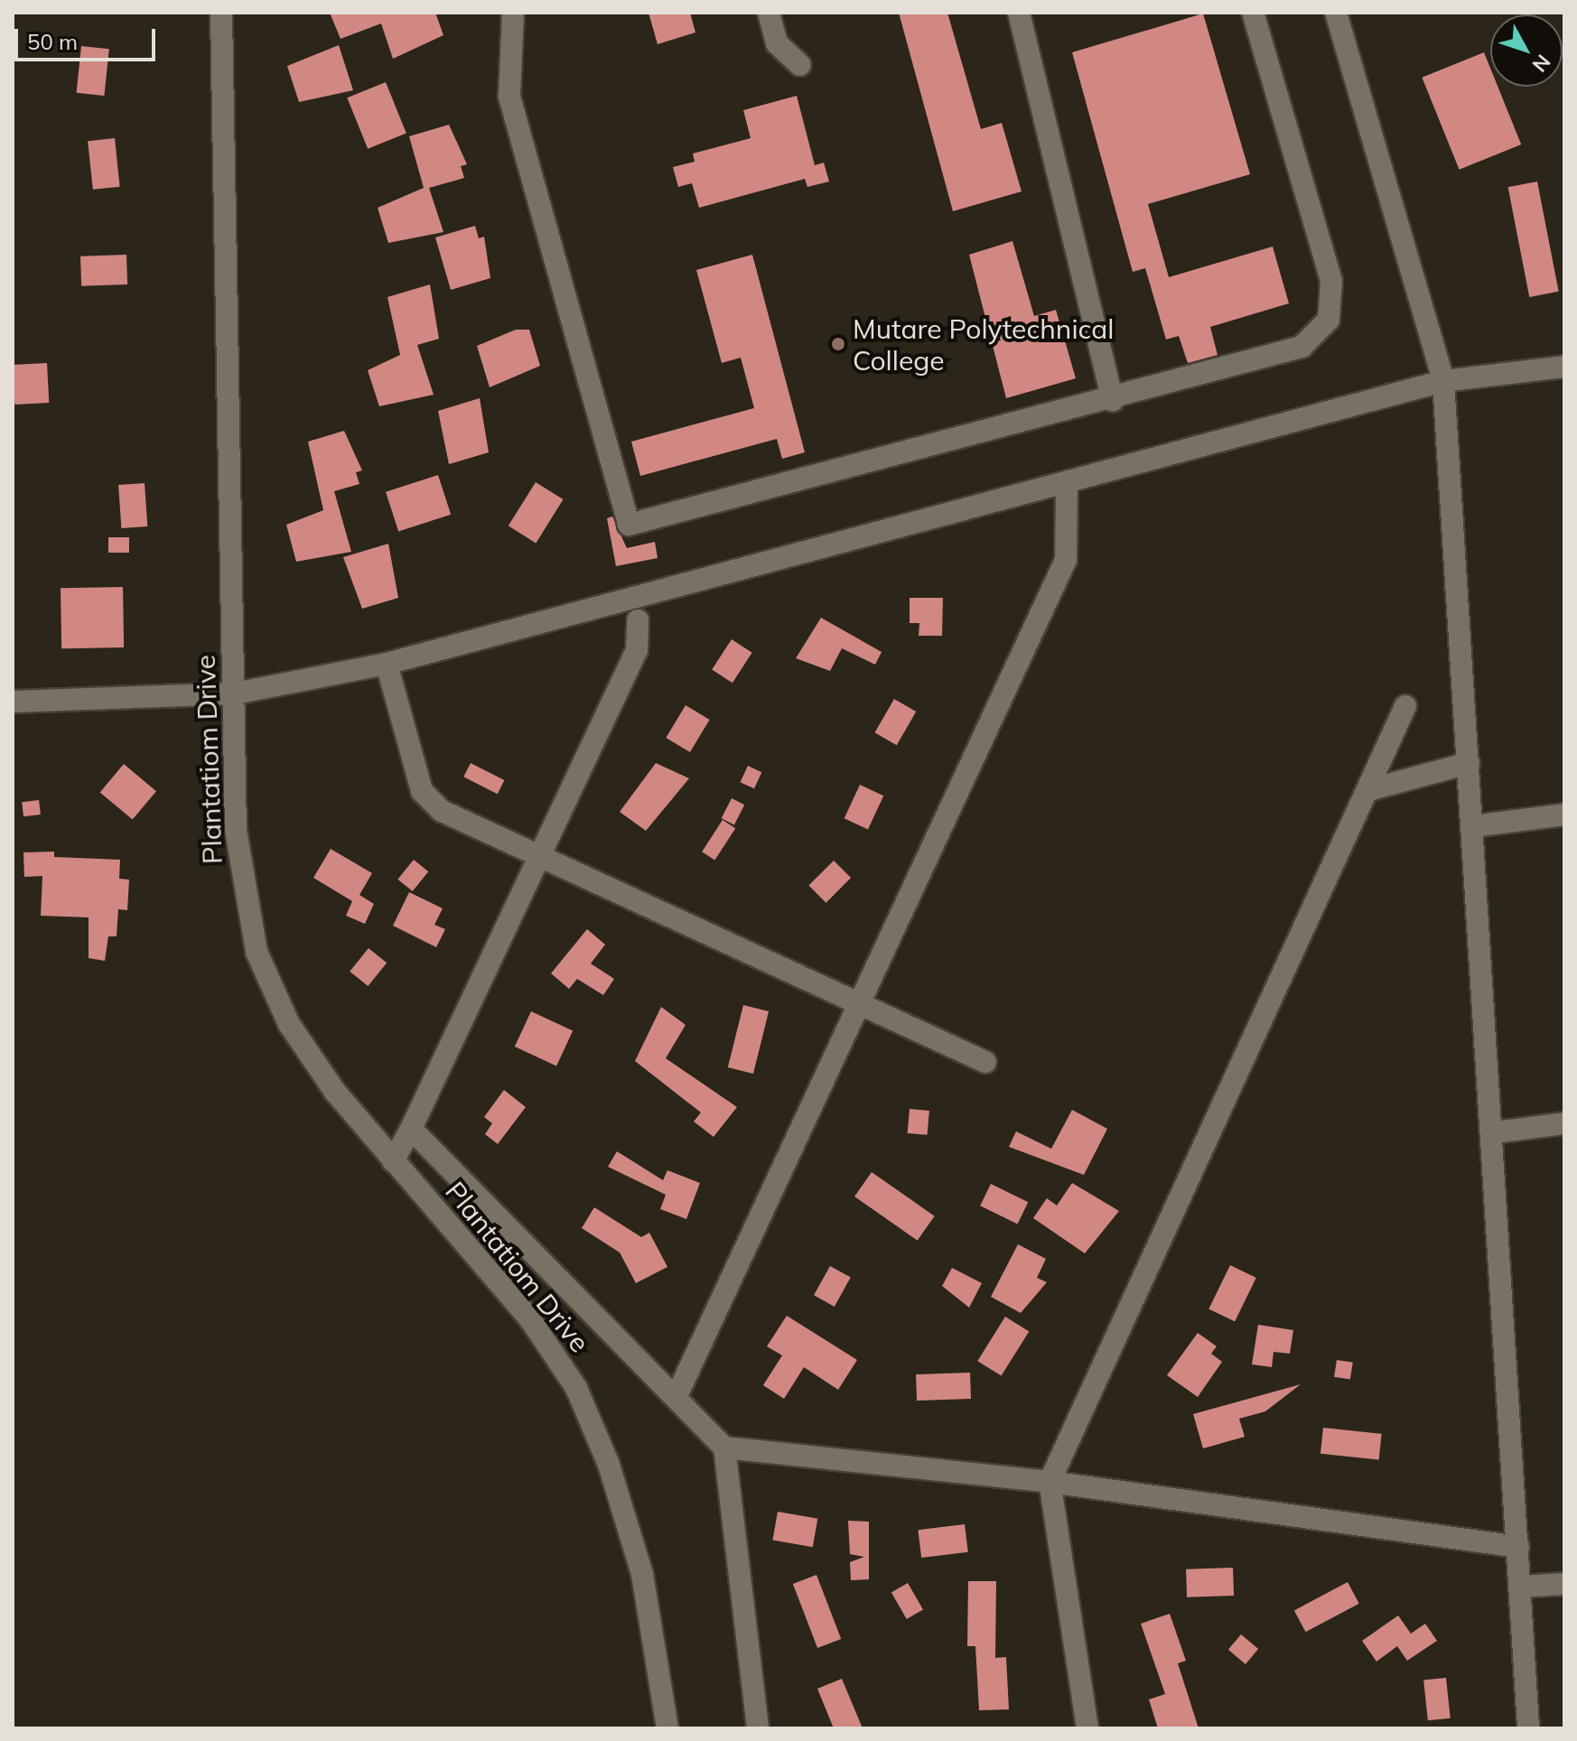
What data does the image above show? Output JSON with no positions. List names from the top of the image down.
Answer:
{
  "streets": {
    "street": ["Plantatiom Drive"]
  },
  "places": ["Mutare Polytechnical College"],
  "scale_bar": "50 m",
  "north": "bottom right"
}
